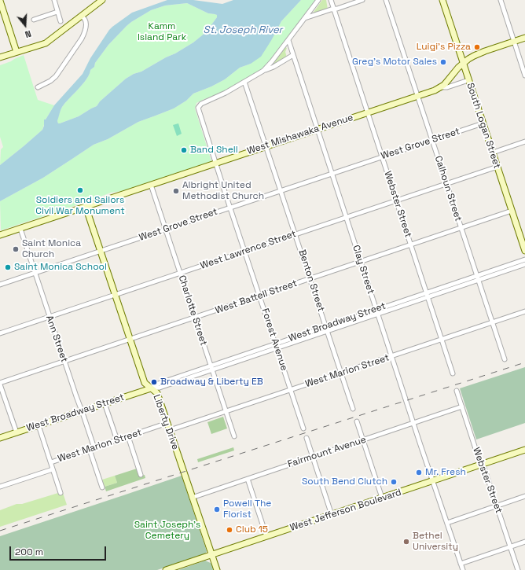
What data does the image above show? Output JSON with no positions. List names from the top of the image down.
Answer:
{
  "streets": {
    "street": [
      "South Logan Street",
      "West Mishawaka Avenue",
      "West Grove Street",
      "Calhoun Street",
      "Webster Street",
      "West Lawrence Street",
      "Clay Street",
      "Benton Street",
      "West Battell Street",
      "Charlotte Street",
      "West Broadway Street",
      "Ann Street",
      "Forest Avenue",
      "West Marion Street",
      "Liberty Drive",
      "Fairmount Avenue",
      "West Jefferson Boulevard"
    ]
  },
  "crossings": [
    ["South Logan Street", "West Mishawaka Avenue"],
    ["South Logan Street", "West Grove Street"],
    ["South Logan Street", "West Lawrence Street"],
    ["South Logan Street", "West Battell Street"],
    ["West Mishawaka Avenue", "Calhoun Street"],
    ["West Mishawaka Avenue", "Webster Street"],
    ["West Mishawaka Avenue", "Clay Street"],
    ["West Mishawaka Avenue", "Benton Street"],
    ["West Mishawaka Avenue", "Charlotte Street"],
    ["West Mishawaka Avenue", "Ann Street"],
    ["West Mishawaka Avenue", "Forest Avenue"],
    ["West Mishawaka Avenue", "Liberty Drive"],
    ["West Grove Street", "Calhoun Street"],
    ["West Grove Street", "Webster Street"],
    ["West Grove Street", "Clay Street"],
    ["West Grove Street", "Benton Street"],
    ["West Grove Street", "Charlotte Street"],
    ["West Grove Street", "Ann Street"],
    ["West Grove Street", "Forest Avenue"],
    ["West Grove Street", "Liberty Drive"],
    ["Calhoun Street", "West Lawrence Street"],
    ["Calhoun Street", "West Battell Street"],
    ["Calhoun Street", "West Broadway Street"],
    ["Calhoun Street", "West Marion Street"],
    ["Webster Street", "West Lawrence Street"],
    ["Webster Street", "West Battell Street"],
    ["Webster Street", "West Broadway Street"],
    ["Webster Street", "West Marion Street"],
    ["Webster Street", "Fairmount Avenue"],
    ["Webster Street", "West Jefferson Boulevard"],
    ["West Lawrence Street", "Clay Street"],
    ["West Lawrence Street", "Benton Street"],
    ["West Lawrence Street", "Charlotte Street"],
    ["West Lawrence Street", "Ann Street"],
    ["West Lawrence Street", "Forest Avenue"],
    ["West Lawrence Street", "Liberty Drive"],
    ["Clay Street", "West Battell Street"],
    ["Clay Street", "West Broadway Street"],
    ["Clay Street", "West Marion Street"],
    ["Clay Street", "Fairmount Avenue"],
    ["Clay Street", "West Jefferson Boulevard"],
    ["Benton Street", "West Battell Street"],
    ["Benton Street", "West Broadway Street"],
    ["Benton Street", "Forest Avenue"],
    ["Benton Street", "West Marion Street"],
    ["West Battell Street", "Charlotte Street"],
    ["West Battell Street", "Ann Street"],
    ["West Battell Street", "Forest Avenue"],
    ["West Battell Street", "Liberty Drive"],
    ["Charlotte Street", "West Broadway Street"],
    ["Charlotte Street", "West Marion Street"],
    ["West Broadway Street", "Ann Street"],
    ["West Broadway Street", "Forest Avenue"],
    ["West Broadway Street", "Liberty Drive"],
    ["Ann Street", "West Marion Street"],
    ["Forest Avenue", "West Marion Street"],
    ["West Marion Street", "Liberty Drive"],
    ["Liberty Drive", "Fairmount Avenue"],
    ["Liberty Drive", "West Jefferson Boulevard"]
  ],
  "water": ["St. Joseph River"],
  "parks": ["Kamm Island Park", "Saint Joseph's Cemetery"],
  "places": [
    "Luigi's Pizza",
    "Greg's Motor Sales",
    "Band Shell",
    "Soldiers and Sailors Civil War Monument",
    "Albright United Methodist Church",
    "Saint Monica Church",
    "Saint Monica School",
    "Broadway & Liberty EB",
    "Mr. Fresh",
    "South Bend Clutch",
    "Powell The Florist",
    "Club 15",
    "Bethel University"
  ],
  "scale_bar": "200 m",
  "north": "bottom"
}
